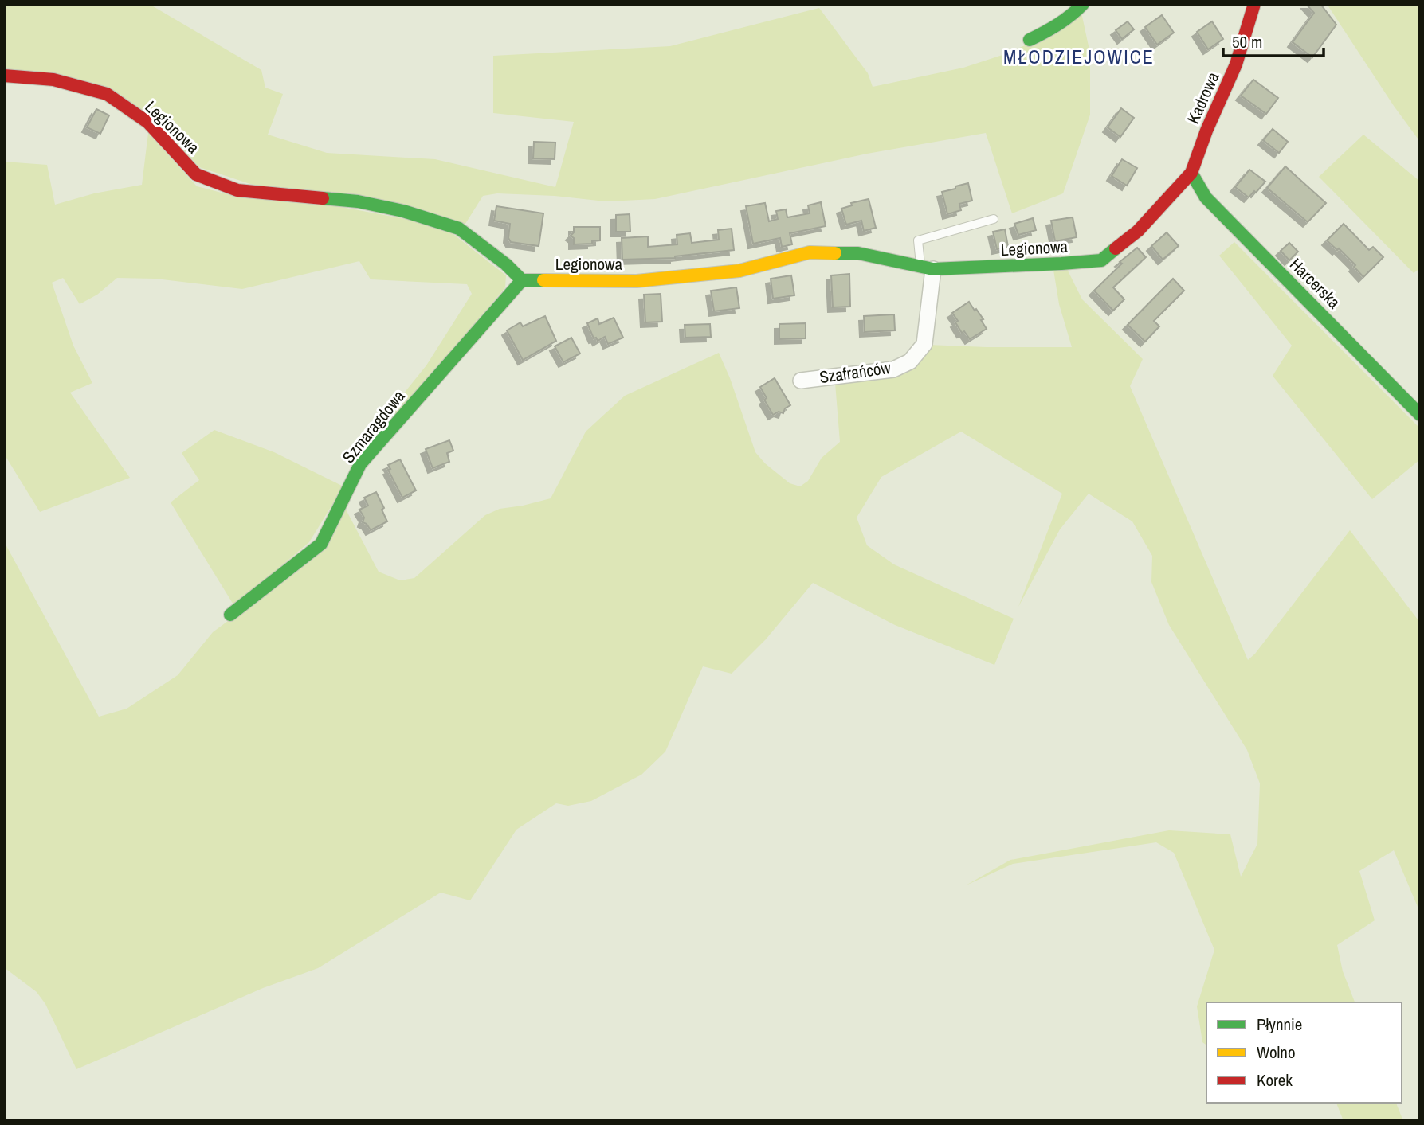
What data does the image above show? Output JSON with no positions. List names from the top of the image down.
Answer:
{
  "streets": {
    "street": [
      "Kadrowa",
      "Legionowa",
      "Harcerska",
      "Szafrańców",
      "Szmaragdowa"
    ]
  },
  "crossings": [
    ["Kadrowa", "Legionowa"],
    ["Kadrowa", "Harcerska"],
    ["Legionowa", "Harcerska"],
    ["Legionowa", "Szafrańców"],
    ["Legionowa", "Szmaragdowa"]
  ],
  "districts": ["MŁODZIEJOWICE"],
  "legend": ["Płynnie", "Wolno", "Korek"],
  "scale_bar": "50 m"
}
